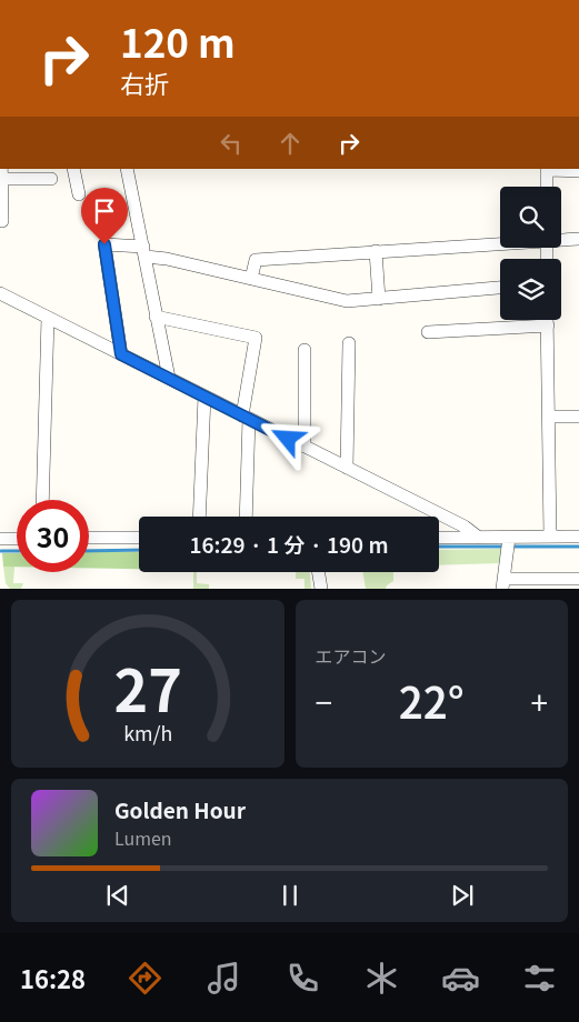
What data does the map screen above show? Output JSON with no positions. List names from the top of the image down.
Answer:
{
  "page": {
    "turn": ["120 m", "右折"],
    "limit": "30",
    "trip": "16:29 · 1 分 · 190 m",
    "tile": "エアコン",
    "heat": ["−", "22°", "+"],
    "song": ["Golden Hour", "Lumen"],
    "tabs": "16:28",
    "gauge": ["27", "km/h"]
  }
}
